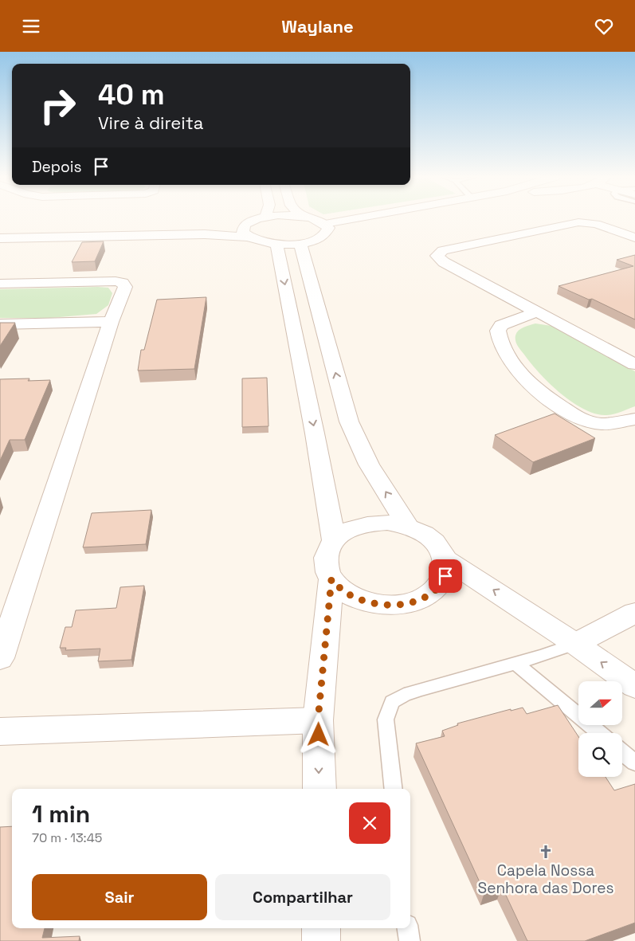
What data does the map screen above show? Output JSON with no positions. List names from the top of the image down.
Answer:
{
  "places": {
    "church": ["Capela Nossa Senhora das Dores"]
  },
  "north": "right",
  "page": {
    "header": "Waylane",
    "turn": ["40 m", "Vire à direita"],
    "then": "Depois",
    "heading": ["1 min", "70 m · 13:45"],
    "buttons": ["Sair", "Compartilhar"]
  }
}
